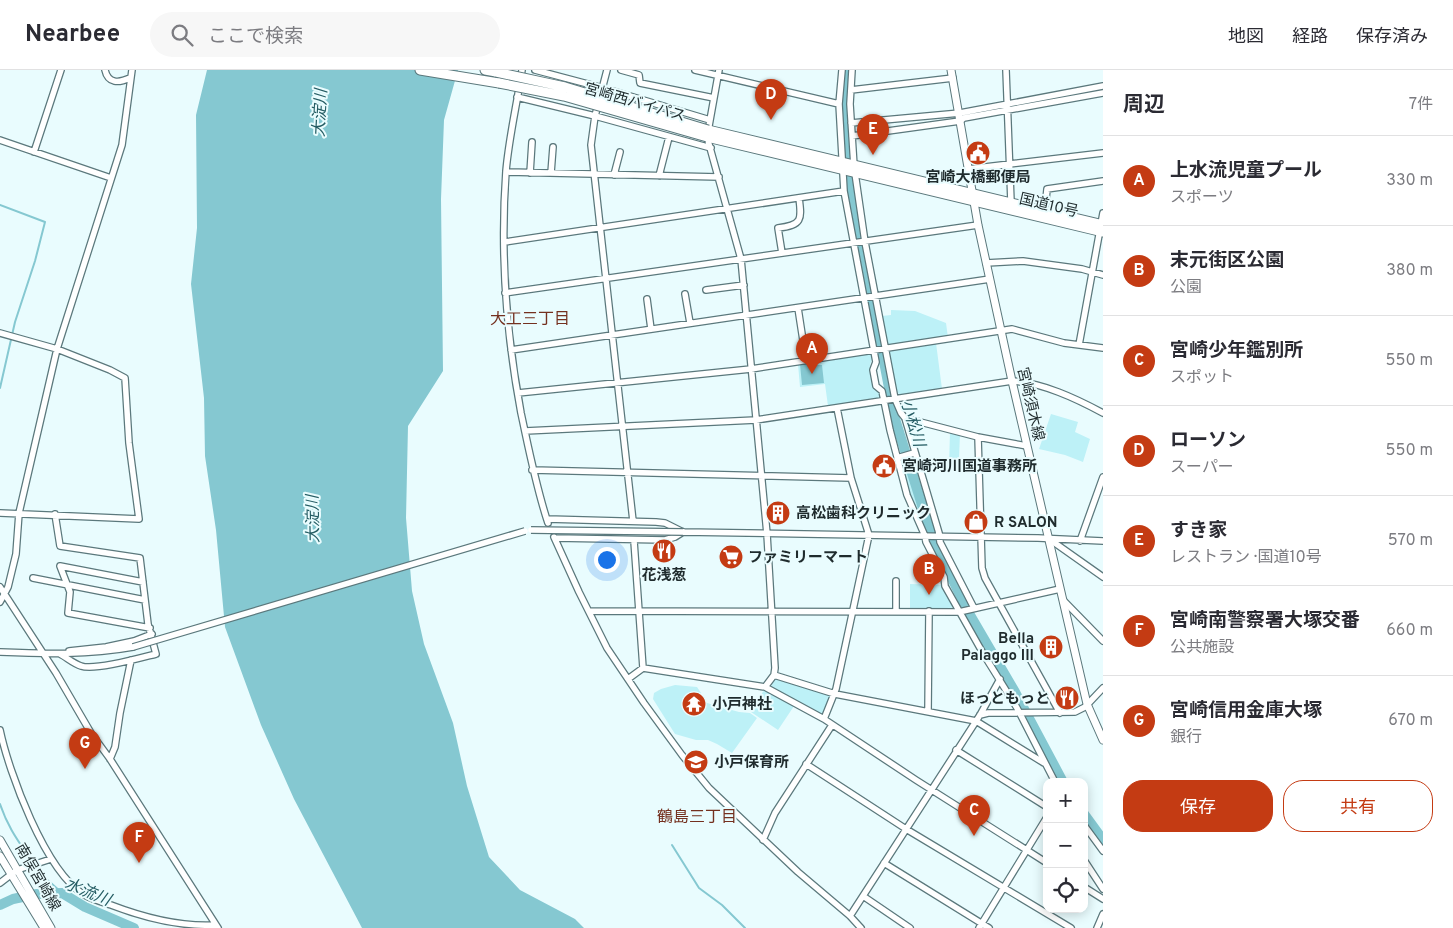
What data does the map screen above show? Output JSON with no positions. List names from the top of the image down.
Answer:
{
  "streets": {
    "highway": ["宮崎西バイパス", "国道10号"],
    "main road": ["宮崎須木線", "南俣宮崎線"]
  },
  "crossings": [
    ["宮崎西バイパス", "国道10号"],
    ["国道10号", "宮崎須木線"]
  ],
  "districts": ["大工三丁目", "鶴島三丁目"],
  "water": ["大淀川", "小松川", "水流川"],
  "places": {
    "public building": ["宮崎大橋郵便局", "宮崎河川国道事務所"],
    "building": ["高松歯科クリニック", "Bella Palaggo III"],
    "shop": ["R SALON"],
    "restaurant": ["花浅葱", "ほっともっと"],
    "supermarket": ["ファミリーマート"],
    "temple": ["小戸神社"],
    "school or university": ["小戸保育所"]
  },
  "page": {
    "header": "Nearbee",
    "search": "ここで検索",
    "nav": ["地図", "経路", "保存済み"],
    "heading": ["周辺", "7件"],
    "pins": [
      "D",
      "E",
      "A",
      "B",
      "G",
      "C",
      "F"
    ],
    "list": [
      {
        "mark": "A",
        "name": "上水流児童プール",
        "note": "スポーツ",
        "value": "330 m"
      },
      {
        "mark": "B",
        "name": "末元街区公園",
        "note": "公園",
        "value": "380 m"
      },
      {
        "mark": "C",
        "name": "宮崎少年鑑別所",
        "note": "スポット",
        "value": "550 m"
      },
      {
        "mark": "D",
        "name": "ローソン",
        "note": "スーパー",
        "value": "550 m"
      },
      {
        "mark": "E",
        "name": "すき家",
        "note": "レストラン · 国道10号",
        "value": "570 m"
      },
      {
        "mark": "F",
        "name": "宮崎南警察署大塚交番",
        "note": "公共施設",
        "value": "660 m"
      },
      {
        "mark": "G",
        "name": "宮崎信用金庫大塚",
        "note": "銀行",
        "value": "670 m"
      }
    ],
    "buttons": ["保存", "共有"],
    "map_buttons": ["+", "−"]
  }
}
